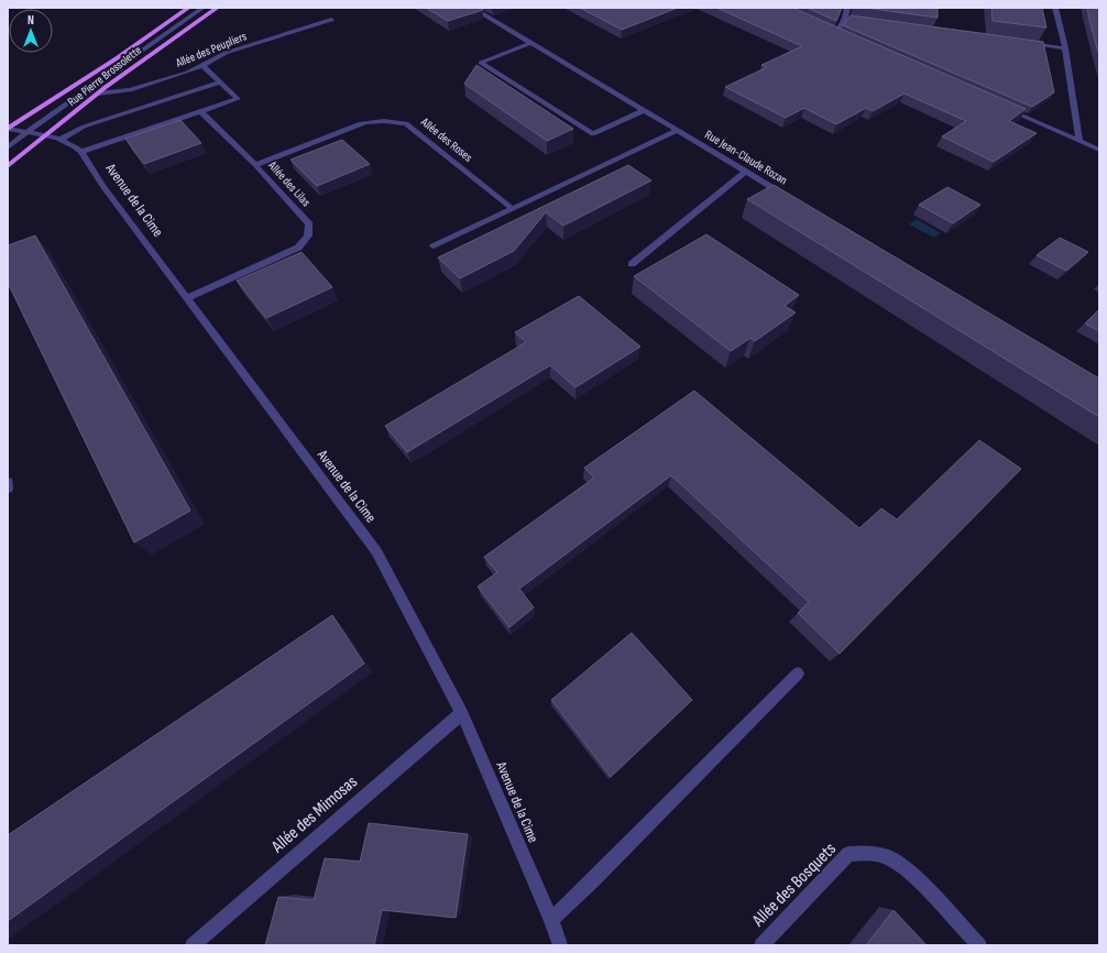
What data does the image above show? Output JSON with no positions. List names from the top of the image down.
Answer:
{
  "streets": {
    "main road": ["Rue Pierre Brossolette"],
    "street": [
      "Allée des Peupliers",
      "Allée des Roses",
      "Rue Jean-Claude Rozan",
      "Allée des Lilas",
      "Avenue de la Cime",
      "Allée des Mimosas",
      "Allée des Bosquets"
    ]
  },
  "crossings": [
    ["Allée des Peupliers", "Rue Pierre Brossolette"],
    ["Rue Pierre Brossolette", "Avenue de la Cime"],
    ["Allée des Roses", "Allée des Lilas"],
    ["Allée des Lilas", "Avenue de la Cime"],
    ["Avenue de la Cime", "Allée des Mimosas"]
  ],
  "north": "top"
}
